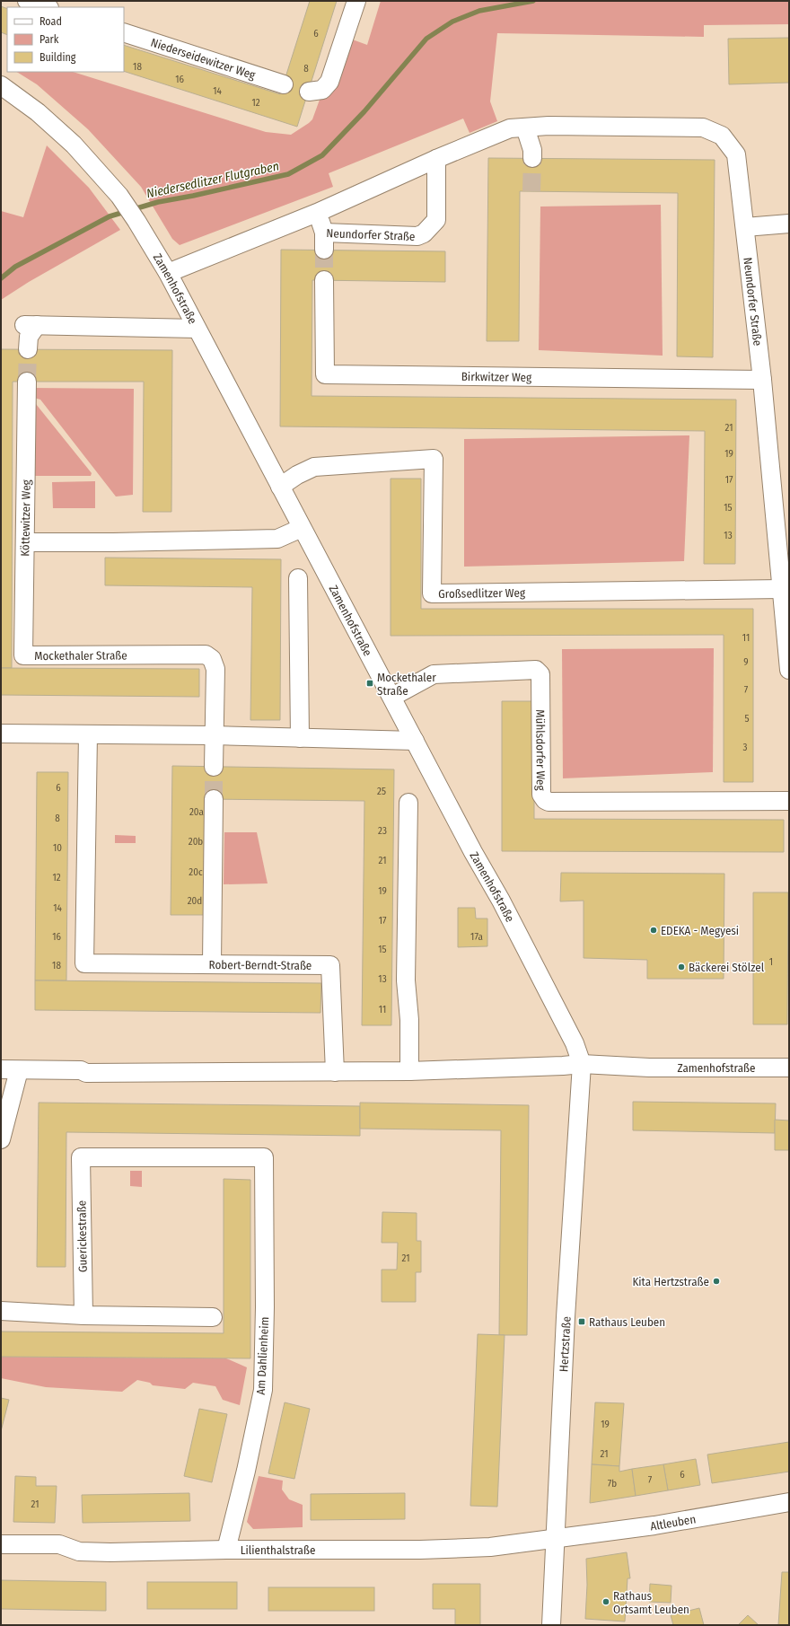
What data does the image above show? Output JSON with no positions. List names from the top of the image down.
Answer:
{
  "streets": {
    "street": [
      "Niederseidewitzer Weg",
      "Neundorfer Straße",
      "Zamenhofstraße",
      "Birkwitzer Weg",
      "Köttewitzer Weg",
      "Großsedlitzer Weg",
      "Mockethaler Straße",
      "Mühlsdorfer Weg",
      "Robert-Berndt-Straße",
      "Guerickestraße",
      "Hertzstraße",
      "Am Dahlienheim",
      "Altleuben",
      "Lilienthalstraße"
    ]
  },
  "crossings": [
    ["Neundorfer Straße", "Zamenhofstraße"],
    ["Neundorfer Straße", "Birkwitzer Weg"],
    ["Neundorfer Straße", "Großsedlitzer Weg"],
    ["Zamenhofstraße", "Großsedlitzer Weg"],
    ["Zamenhofstraße", "Mühlsdorfer Weg"],
    ["Zamenhofstraße", "Hertzstraße"],
    ["Köttewitzer Weg", "Mockethaler Straße"],
    ["Guerickestraße", "Am Dahlienheim"],
    ["Hertzstraße", "Altleuben"],
    ["Hertzstraße", "Lilienthalstraße"],
    ["Am Dahlienheim", "Lilienthalstraße"],
    ["Altleuben", "Lilienthalstraße"]
  ],
  "water": ["Niedersedlitzer Flutgraben"],
  "places": {
    "transit": ["Mockethaler Straße", "Rathaus Leuben"],
    "other": [
      "EDEKA - Megyesi",
      "Bäckerei Stölzel",
      "Kita Hertzstraße",
      "Rathaus Ortsamt Leuben"
    ]
  },
  "house_numbers": [
    "6",
    "18",
    "8",
    "16",
    "14",
    "12",
    "21",
    "19",
    "17",
    "15",
    "13",
    "11",
    "9",
    "7",
    "5",
    "3",
    "6",
    "25",
    "20a",
    "8",
    "23",
    "20b",
    "10",
    "21",
    "20c",
    "12",
    "19",
    "20d",
    "14",
    "17",
    "16",
    "17a",
    "15",
    "1",
    "18",
    "13",
    "11",
    "21",
    "19",
    "21",
    "6",
    "7",
    "7b",
    "21"
  ],
  "legend": ["Road", "Park", "Building"]
}
